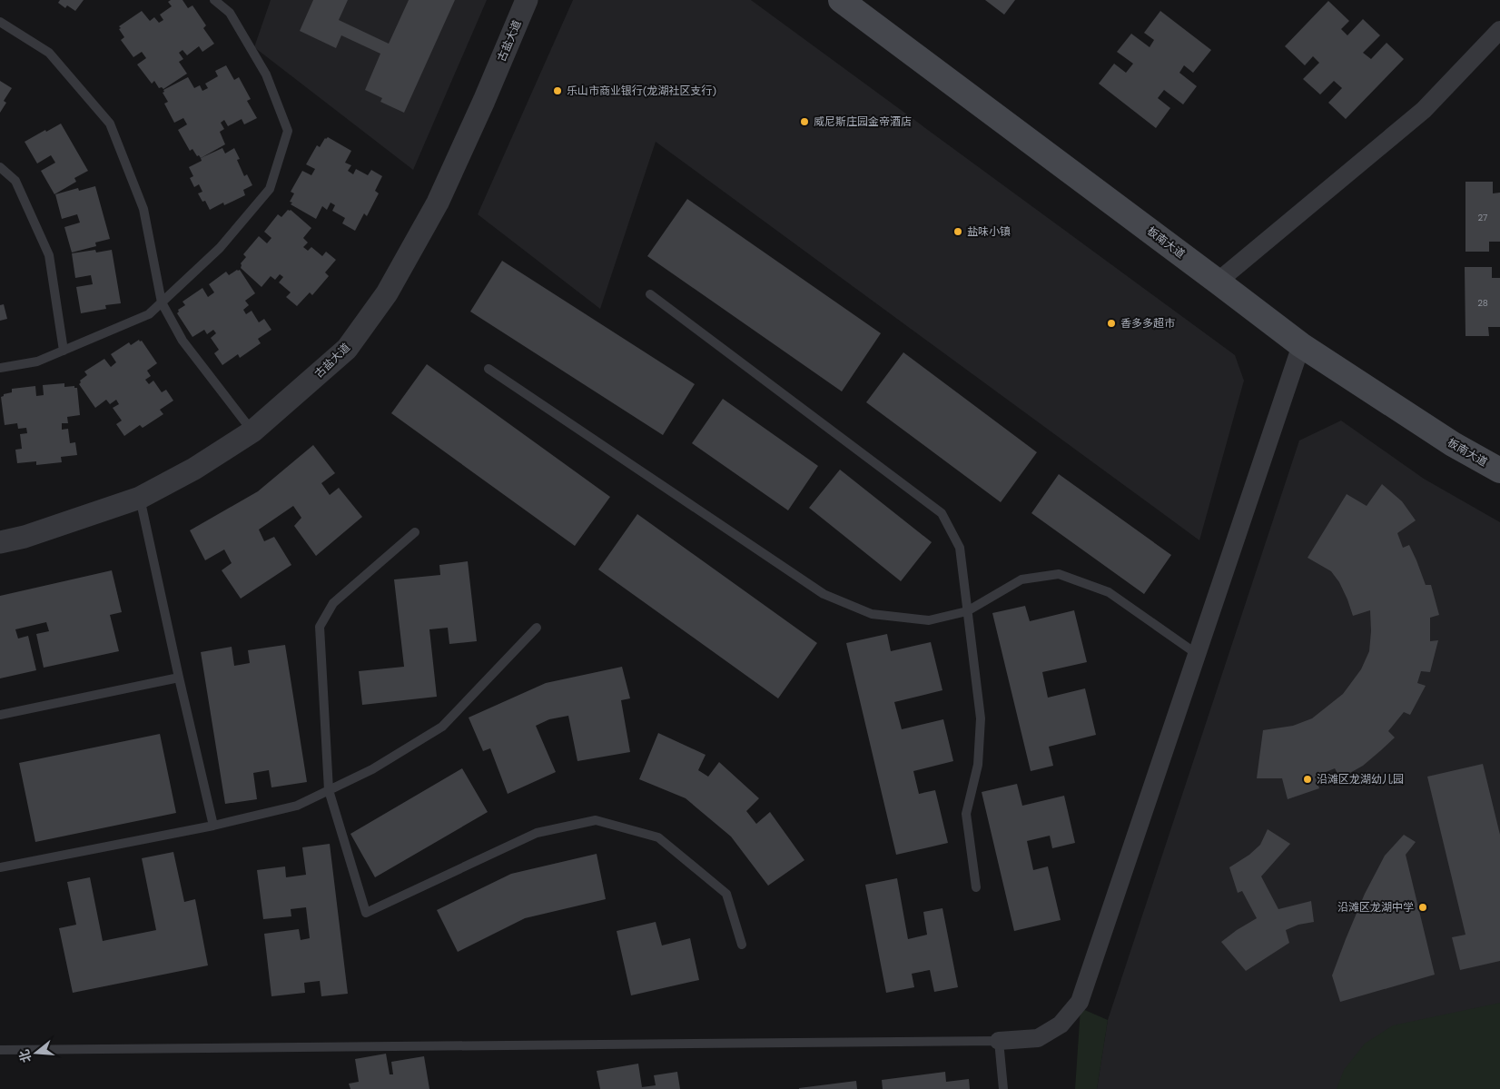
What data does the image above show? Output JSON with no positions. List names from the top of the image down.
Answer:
{
  "streets": {
    "main road": ["板南大道"],
    "street": ["古盐大道"]
  },
  "places": [
    "乐山市商业银行(龙湖社区支行)",
    "威尼斯庄园金帝酒店",
    "盐味小镇",
    "香多多超市",
    "沿滩区龙湖幼儿园",
    "沿滩区龙湖中学"
  ],
  "house_numbers": ["27", "28"],
  "north": "left"
}
